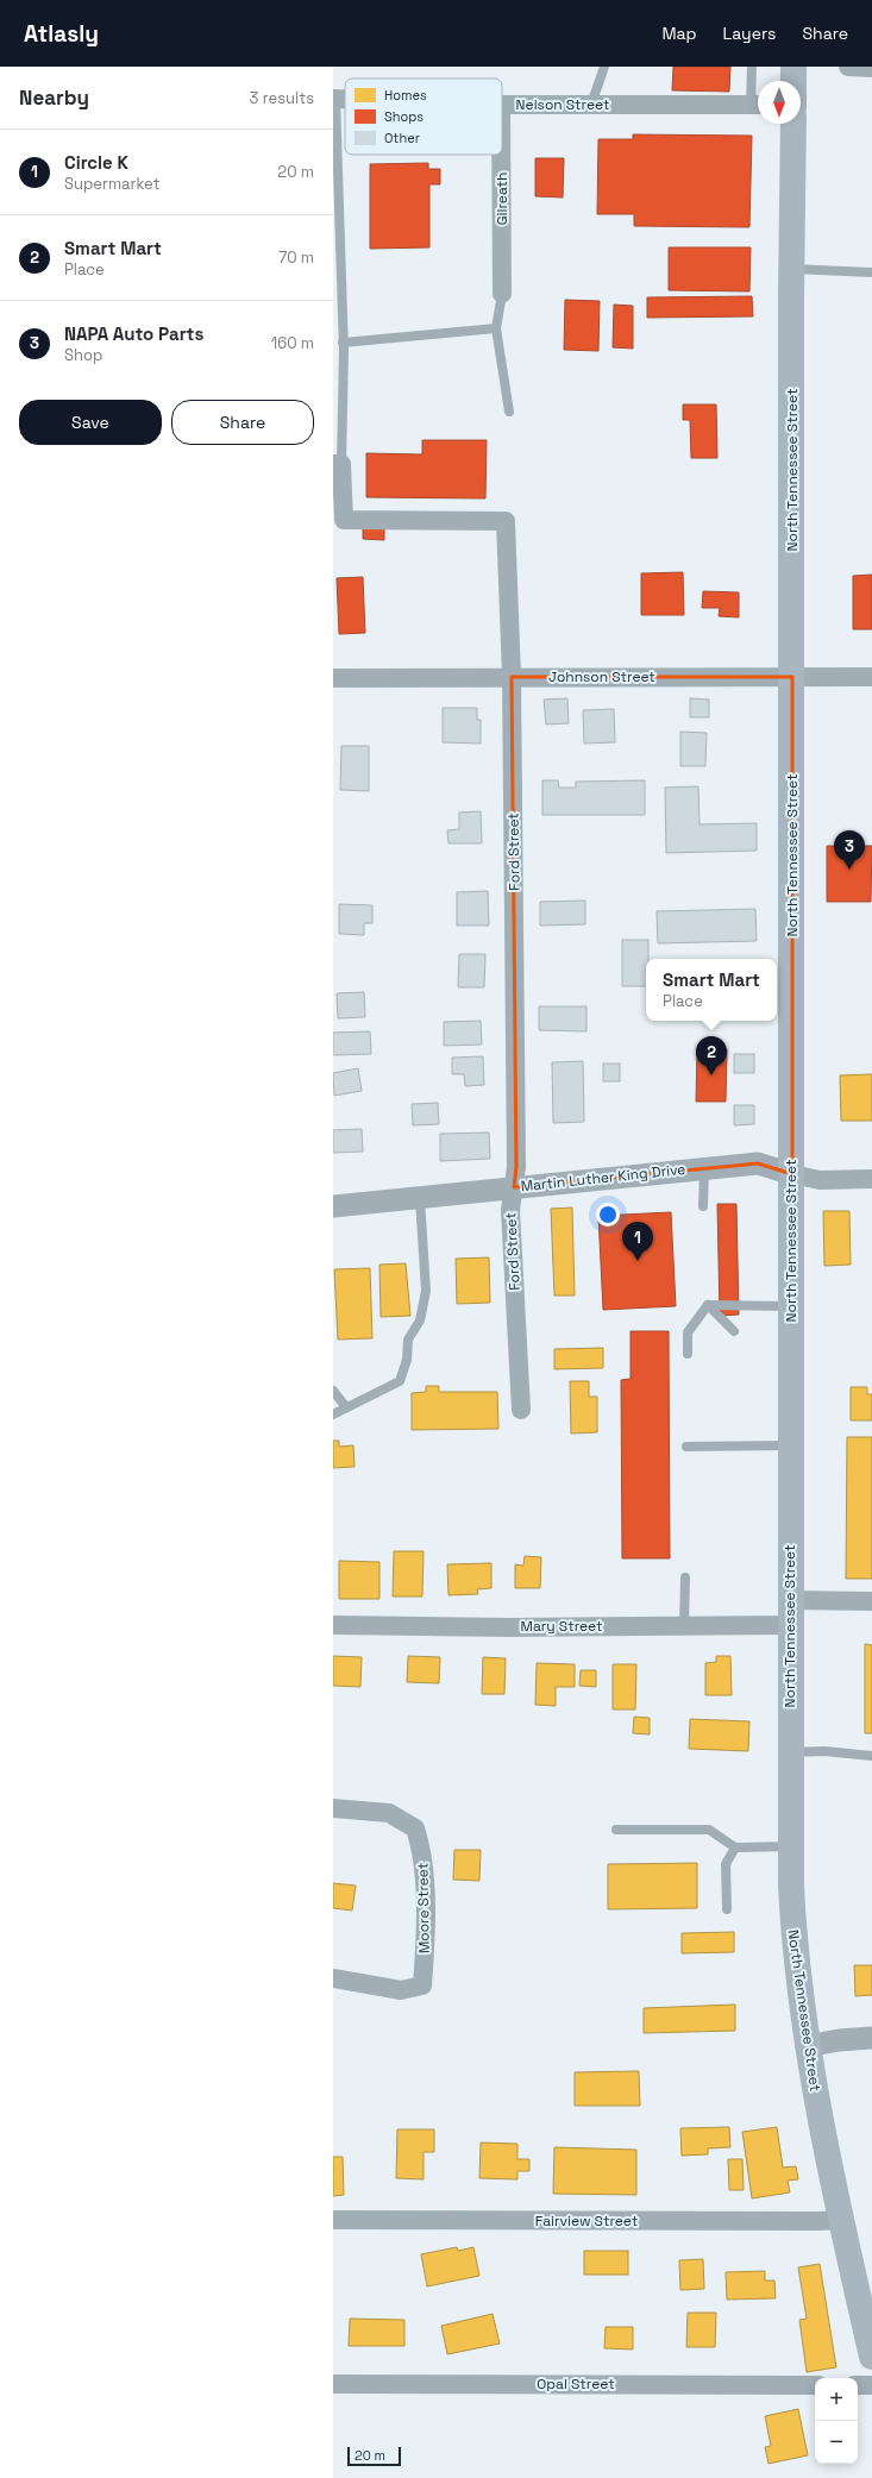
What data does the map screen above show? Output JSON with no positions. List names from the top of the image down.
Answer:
{
  "streets": {
    "main road": ["North Tennessee Street"],
    "street": [
      "Nelson Street",
      "Gilreath",
      "Johnson Street",
      "Ford Street",
      "Martin Luther King Drive",
      "Mary Street",
      "Moore Street",
      "Fairview Street",
      "Opal Street"
    ]
  },
  "crossings": [
    ["North Tennessee Street", "Johnson Street"],
    ["North Tennessee Street", "Martin Luther King Drive"],
    ["North Tennessee Street", "Mary Street"],
    ["North Tennessee Street", "Fairview Street"],
    ["Johnson Street", "Ford Street"],
    ["Ford Street", "Martin Luther King Drive"]
  ],
  "legend": ["Homes", "Shops", "Other"],
  "scale_bar": "20 m",
  "north": "bottom",
  "page": {
    "header": "Atlasly",
    "nav": ["Map", "Layers", "Share"],
    "heading": ["Nearby", "3 results"],
    "list": [
      {
        "mark": "1",
        "name": "Circle K",
        "note": "Supermarket",
        "value": "20 m"
      },
      {
        "mark": "2",
        "name": "Smart Mart",
        "note": "Place",
        "value": "70 m"
      },
      {
        "mark": "3",
        "name": "NAPA Auto Parts",
        "note": "Shop",
        "value": "160 m"
      }
    ],
    "buttons": ["Save", "Share"],
    "pins": ["3", "2", "1"],
    "popup": ["Smart Mart", "Place"],
    "map_buttons": ["+", "−"],
    "scale": "20 m"
  }
}
